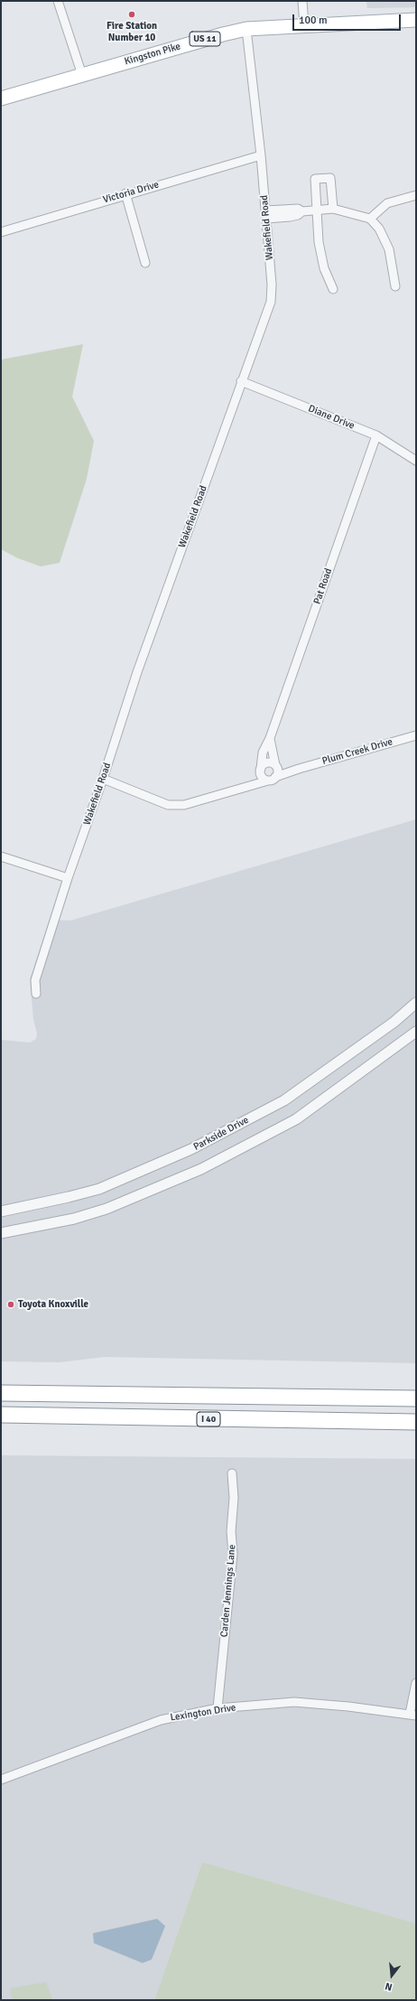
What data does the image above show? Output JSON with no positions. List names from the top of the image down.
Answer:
{
  "streets": {
    "highway": ["I 40"],
    "main road": ["US 11", "Kingston Pike"],
    "street": [
      "Victoria Drive",
      "Wakefield Road",
      "Diane Drive",
      "Pat Road",
      "Plum Creek Drive",
      "Parkside Drive",
      "Carden Jennings Lane",
      "Lexington Drive"
    ]
  },
  "crossings": [
    ["Kingston Pike", "Wakefield Road"],
    ["Victoria Drive", "Wakefield Road"],
    ["Wakefield Road", "Diane Drive"],
    ["Wakefield Road", "Plum Creek Drive"],
    ["Diane Drive", "Pat Road"],
    ["Pat Road", "Plum Creek Drive"],
    ["Carden Jennings Lane", "Lexington Drive"]
  ],
  "places": ["Fire Station Number 10", "Toyota Knoxville"],
  "scale_bar": "100 m",
  "north": "bottom"
}
